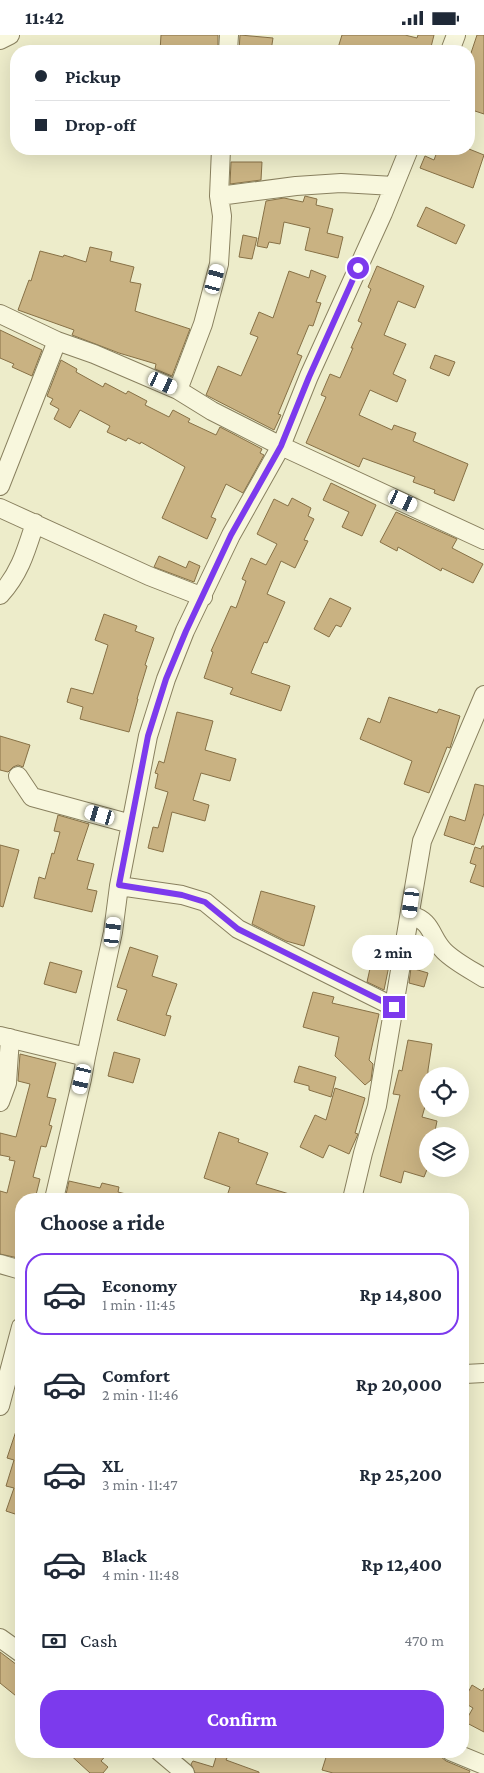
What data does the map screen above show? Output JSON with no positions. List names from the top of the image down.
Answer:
{
  "page": {
    "status": "11:42",
    "banner": ["Pickup", "Drop-off"],
    "bubble": "2 min",
    "heading": "Choose a ride",
    "list": [
      {
        "name": "Economy",
        "note": "1 min · 11:45",
        "value": "Rp 14,800"
      },
      {
        "name": "Comfort",
        "note": "2 min · 11:46",
        "value": "Rp 20,000"
      },
      {
        "name": "XL",
        "note": "3 min · 11:47",
        "value": "Rp 25,200"
      },
      {
        "name": "Black",
        "note": "4 min · 11:48",
        "value": "Rp 12,400"
      }
    ],
    "pay": ["Cash", "470 m"],
    "buttons": "Confirm"
  }
}
